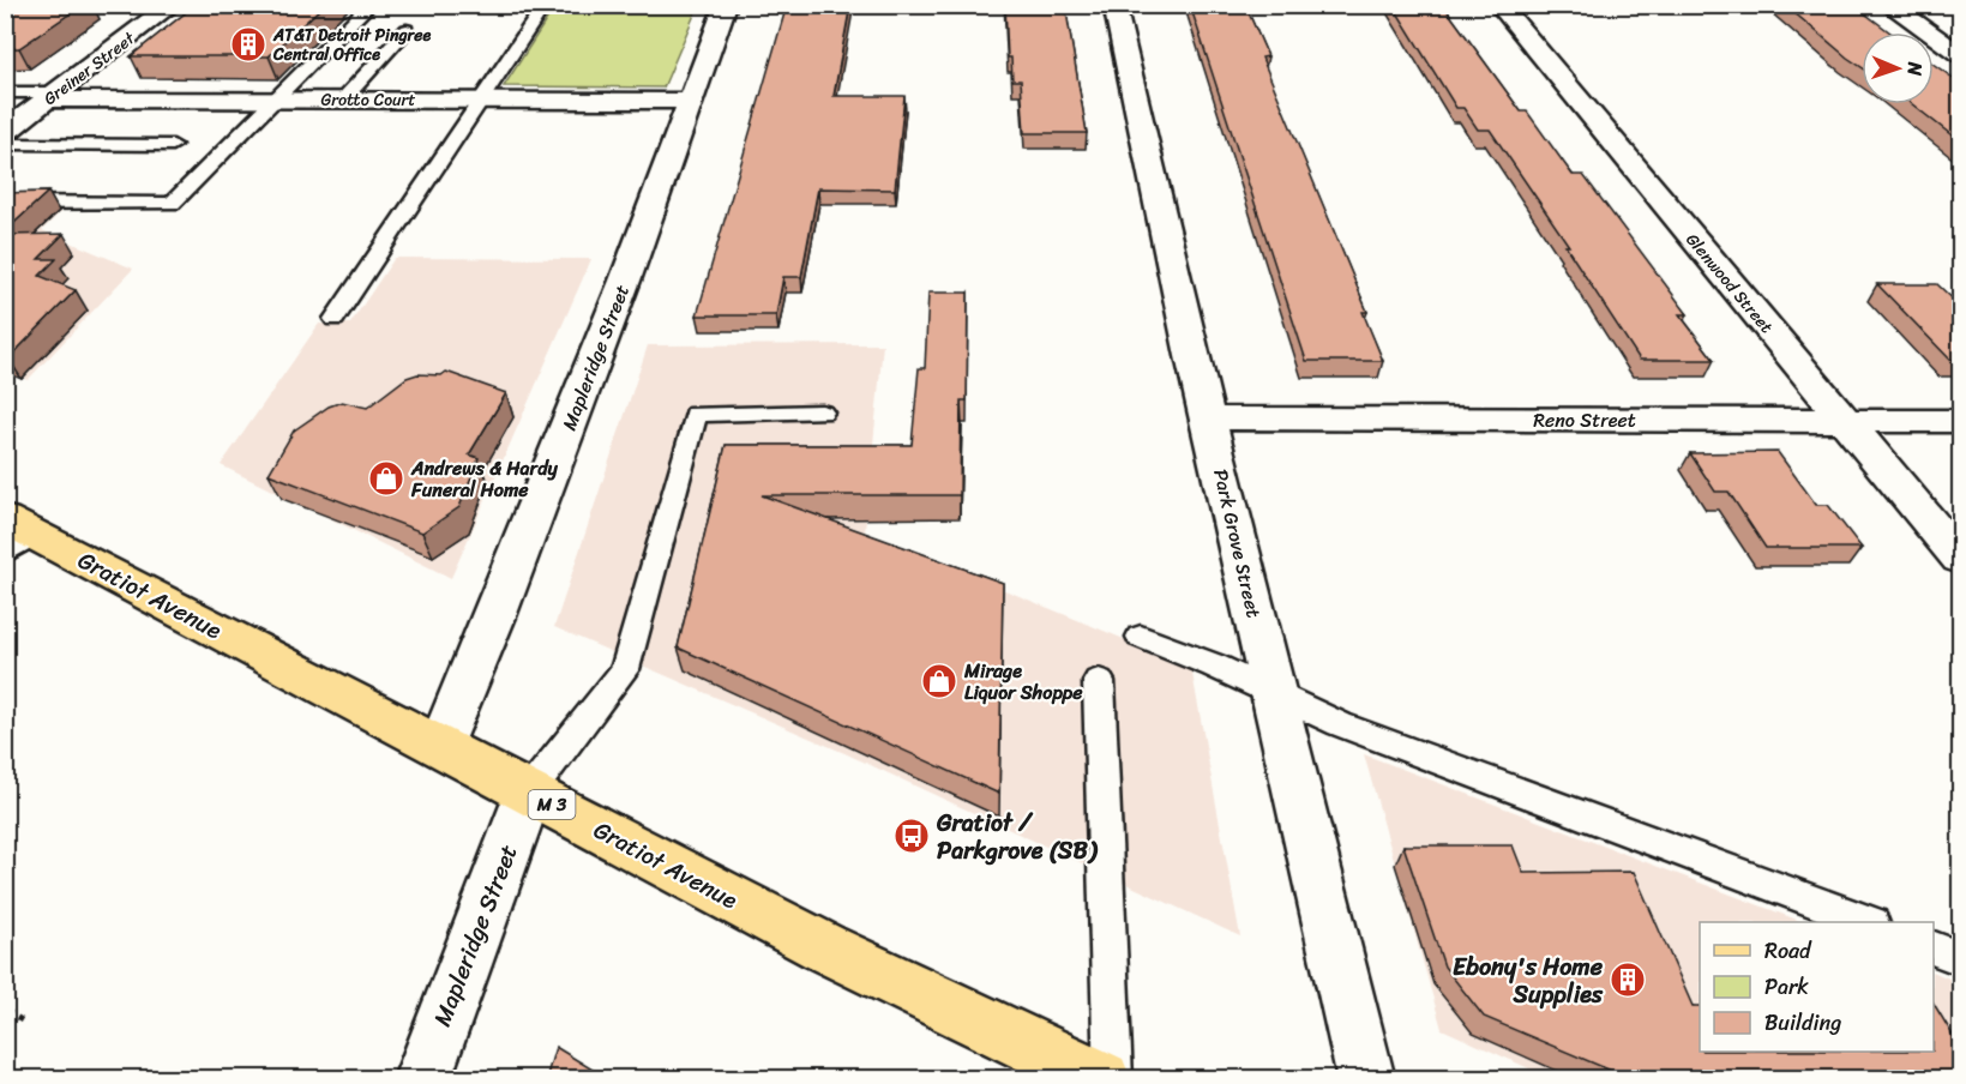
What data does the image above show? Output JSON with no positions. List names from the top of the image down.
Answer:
{
  "streets": {
    "main road": ["Gratiot Avenue", "M 3"],
    "street": [
      "Greiner Street",
      "Grotto Court",
      "Glenwood Street",
      "Mapleridge Street",
      "Reno Street",
      "Park Grove Street"
    ]
  },
  "crossings": [
    ["Greiner Street", "Grotto Court"],
    ["Grotto Court", "Mapleridge Street"],
    ["Glenwood Street", "Reno Street"],
    ["Mapleridge Street", "Gratiot Avenue"],
    ["Reno Street", "Park Grove Street"]
  ],
  "places": {
    "building": ["AT&T Detroit Pingree Central Office", "Ebony's Home Supplies"],
    "shop": ["Andrews & Hardy Funeral Home", "Mirage Liquor Shoppe"],
    "bus stop": ["Gratiot / Parkgrove (SB)"]
  },
  "legend": ["Road", "Park", "Building"],
  "north": "right"
}
